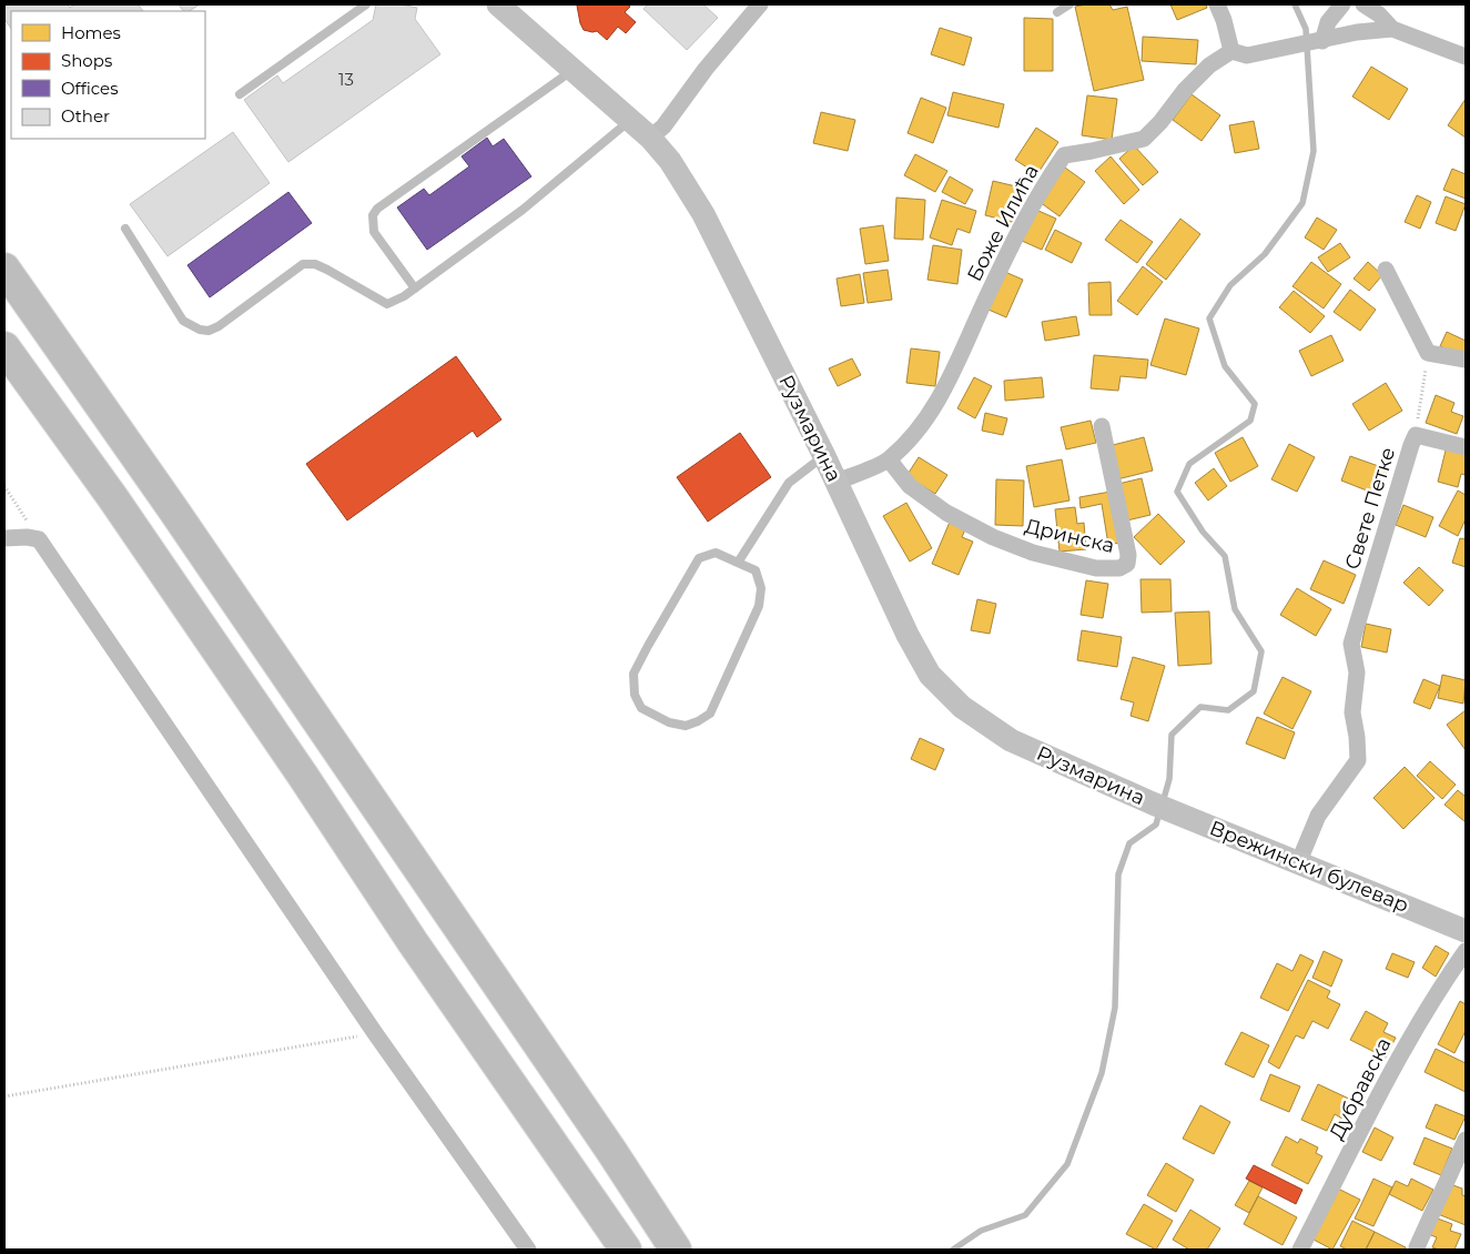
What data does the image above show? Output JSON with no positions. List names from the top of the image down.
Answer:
{
  "streets": {
    "main road": ["Рузмарина", "Врежински булевар"],
    "street": [
      "Боже Илића",
      "Свете Петке",
      "Дринска",
      "Дубравска"
    ]
  },
  "crossings": [
    ["Боже Илића", "Рузмарина"],
    ["Боже Илића", "Дринска"],
    ["Рузмарина", "Врежински булевар"],
    ["Свете Петке", "Врежински булевар"]
  ],
  "house_numbers": ["13"],
  "legend": [
    "Homes",
    "Shops",
    "Offices",
    "Other"
  ]
}
